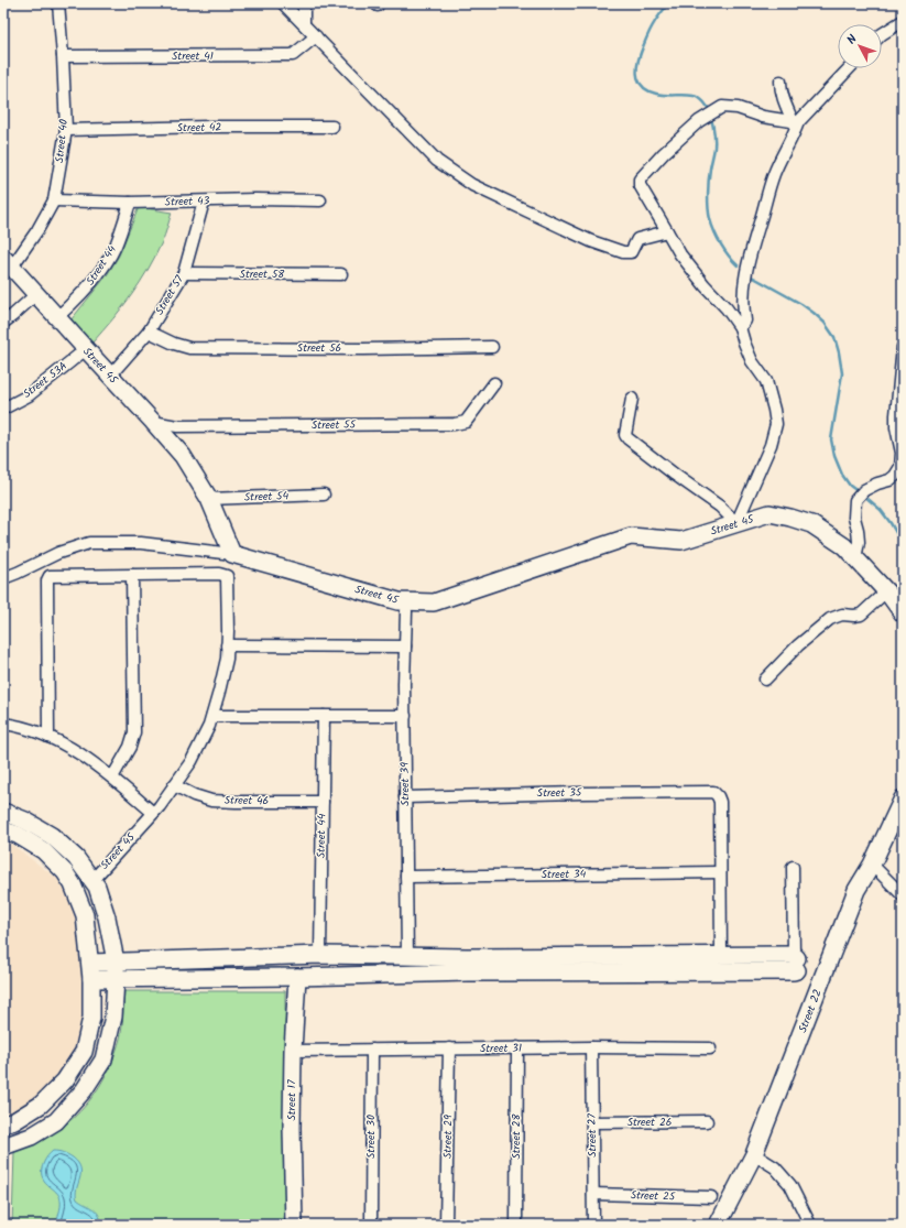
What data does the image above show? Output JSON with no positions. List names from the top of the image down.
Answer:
{
  "streets": {
    "street": [
      "Street 41",
      "Street 42",
      "Street 40",
      "Street 43",
      "Street 44",
      "Street 58",
      "Street 57",
      "Street 56",
      "Street 45",
      "Street 53A",
      "Street 55",
      "Street 54",
      "Street 39",
      "Street 35",
      "Street 46",
      "Street 34",
      "Street 22",
      "Street 31",
      "Street 17",
      "Street 26",
      "Street 27",
      "Street 30",
      "Street 29",
      "Street 28",
      "Street 25"
    ]
  },
  "crossings": [
    ["Street 41", "Street 40"],
    ["Street 42", "Street 40"],
    ["Street 40", "Street 43"],
    ["Street 40", "Street 45"],
    ["Street 43", "Street 44"],
    ["Street 43", "Street 57"],
    ["Street 44", "Street 45"],
    ["Street 44", "Street 46"],
    ["Street 58", "Street 57"],
    ["Street 57", "Street 56"],
    ["Street 57", "Street 45"],
    ["Street 45", "Street 53A"],
    ["Street 45", "Street 55"],
    ["Street 45", "Street 54"],
    ["Street 45", "Street 46"],
    ["Street 39", "Street 35"],
    ["Street 39", "Street 34"],
    ["Street 35", "Street 34"],
    ["Street 31", "Street 17"],
    ["Street 31", "Street 27"],
    ["Street 31", "Street 30"],
    ["Street 31", "Street 29"],
    ["Street 31", "Street 28"],
    ["Street 26", "Street 27"],
    ["Street 27", "Street 25"]
  ],
  "north": "top left"
}
